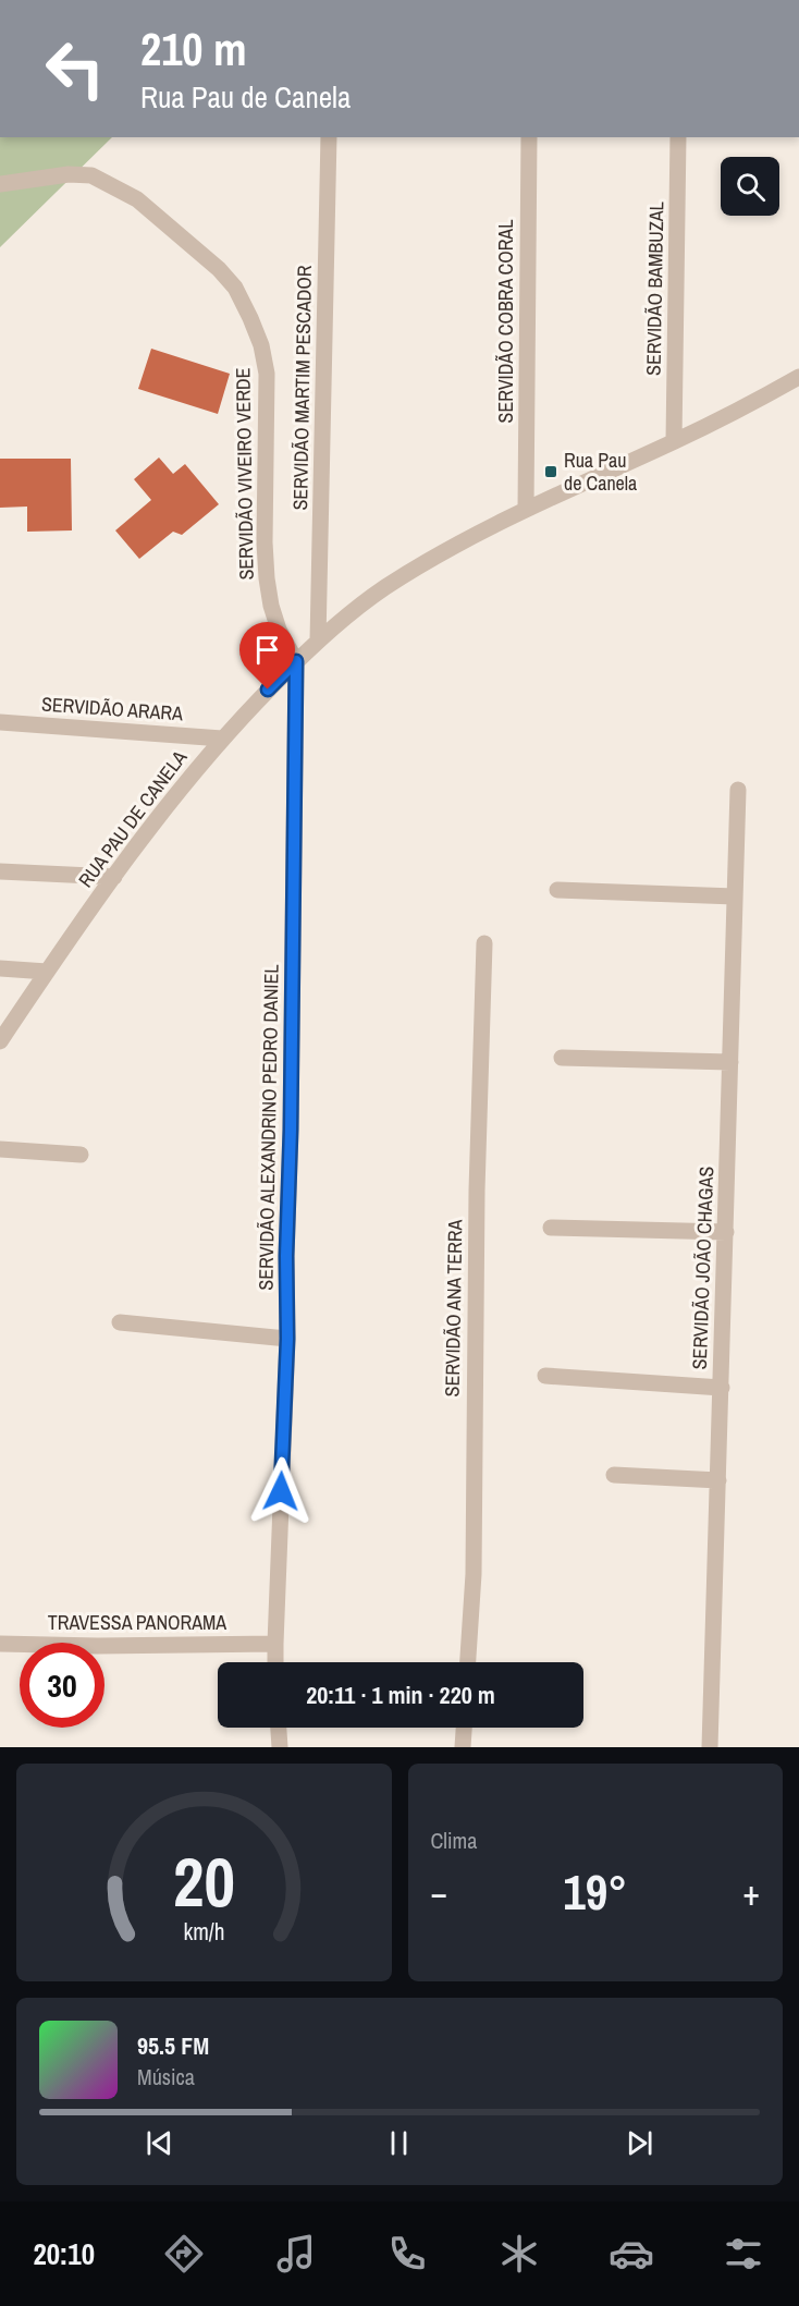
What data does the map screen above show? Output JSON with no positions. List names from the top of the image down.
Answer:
{
  "streets": {
    "street": [
      "SERVIDÃO BAMBUZAL",
      "SERVIDÃO COBRA CORAL",
      "SERVIDÃO MARTIM PESCADOR",
      "SERVIDÃO VIVEIRO VERDE",
      "SERVIDÃO ARARA",
      "RUA PAU DE CANELA",
      "SERVIDÃO ALEXANDRINO PEDRO DANIEL",
      "SERVIDÃO JOÃO CHAGAS",
      "SERVIDÃO ANA TERRA",
      "TRAVESSA PANORAMA"
    ]
  },
  "crossings": [
    ["SERVIDÃO BAMBUZAL", "RUA PAU DE CANELA"],
    ["SERVIDÃO COBRA CORAL", "RUA PAU DE CANELA"],
    ["SERVIDÃO MARTIM PESCADOR", "RUA PAU DE CANELA"],
    ["SERVIDÃO VIVEIRO VERDE", "RUA PAU DE CANELA"],
    ["SERVIDÃO VIVEIRO VERDE", "SERVIDÃO ALEXANDRINO PEDRO DANIEL"],
    ["SERVIDÃO ARARA", "RUA PAU DE CANELA"],
    ["RUA PAU DE CANELA", "SERVIDÃO ALEXANDRINO PEDRO DANIEL"],
    ["SERVIDÃO ALEXANDRINO PEDRO DANIEL", "TRAVESSA PANORAMA"]
  ],
  "places": {
    "transit": ["Rua Pau de Canela"]
  },
  "page": {
    "turn": ["210 m", "Rua Pau de Canela"],
    "limit": "30",
    "trip": "20:11 · 1 min · 220 m",
    "tile": "Clima",
    "heat": ["−", "19°", "+"],
    "song": ["95.5 FM", "Música"],
    "tabs": "20:10",
    "gauge": ["20", "km/h"]
  }
}
